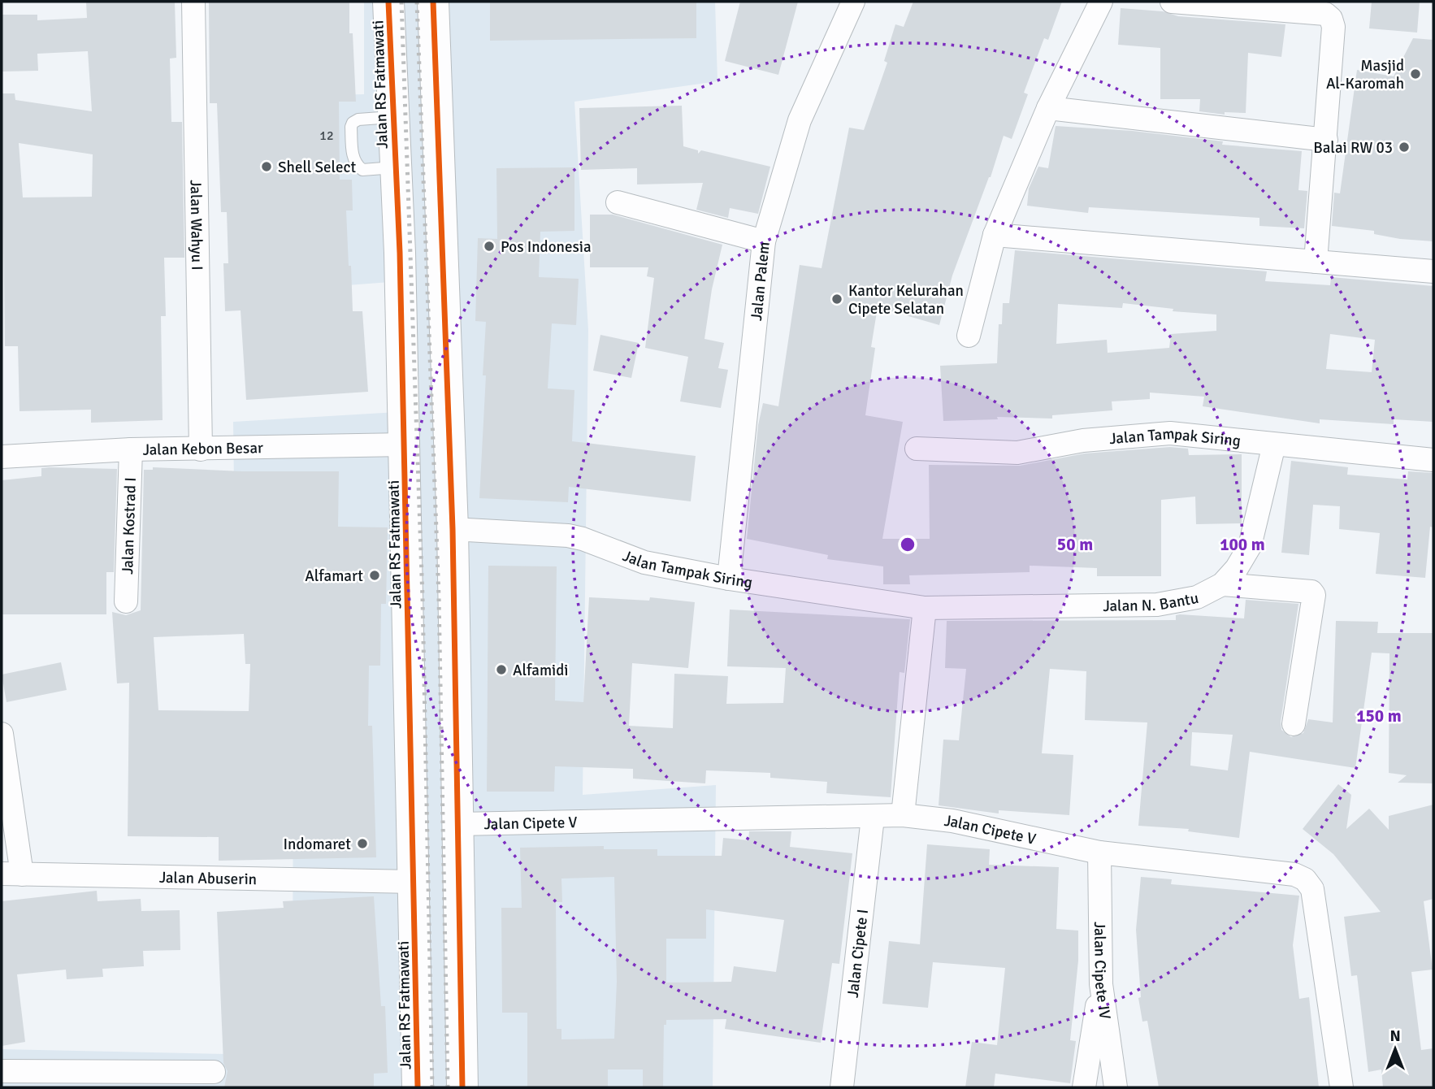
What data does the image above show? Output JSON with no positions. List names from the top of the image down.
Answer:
{
  "streets": {
    "main road": ["Jalan RS Fatmawati"],
    "street": [
      "Jalan Wahyu I",
      "Jalan Palem",
      "Jalan Tampak Siring",
      "Jalan Kebon Besar",
      "Jalan Kostrad I",
      "Jalan N. Bantu",
      "Jalan Cipete V",
      "Jalan Abuserin",
      "Jalan Cipete I",
      "Jalan Cipete IV"
    ]
  },
  "crossings": [
    ["Jalan RS Fatmawati", "Jalan Kebon Besar"],
    ["Jalan RS Fatmawati", "Jalan Abuserin"],
    ["Jalan Wahyu I", "Jalan Kebon Besar"],
    ["Jalan Palem", "Jalan Tampak Siring"],
    ["Jalan Tampak Siring", "Jalan N. Bantu"],
    ["Jalan Kebon Besar", "Jalan Kostrad I"],
    ["Jalan Cipete V", "Jalan Cipete I"],
    ["Jalan Cipete V", "Jalan Cipete IV"]
  ],
  "places": [
    "Masjid Al-Karomah",
    "Balai RW 03",
    "Shell Select",
    "Pos Indonesia",
    "Kantor Kelurahan Cipete Selatan",
    "Alfamart",
    "Alfamidi",
    "Indomaret"
  ],
  "house_numbers": ["12"],
  "north": "top",
  "rings": ["50 m", "100 m", "150 m"]
}
